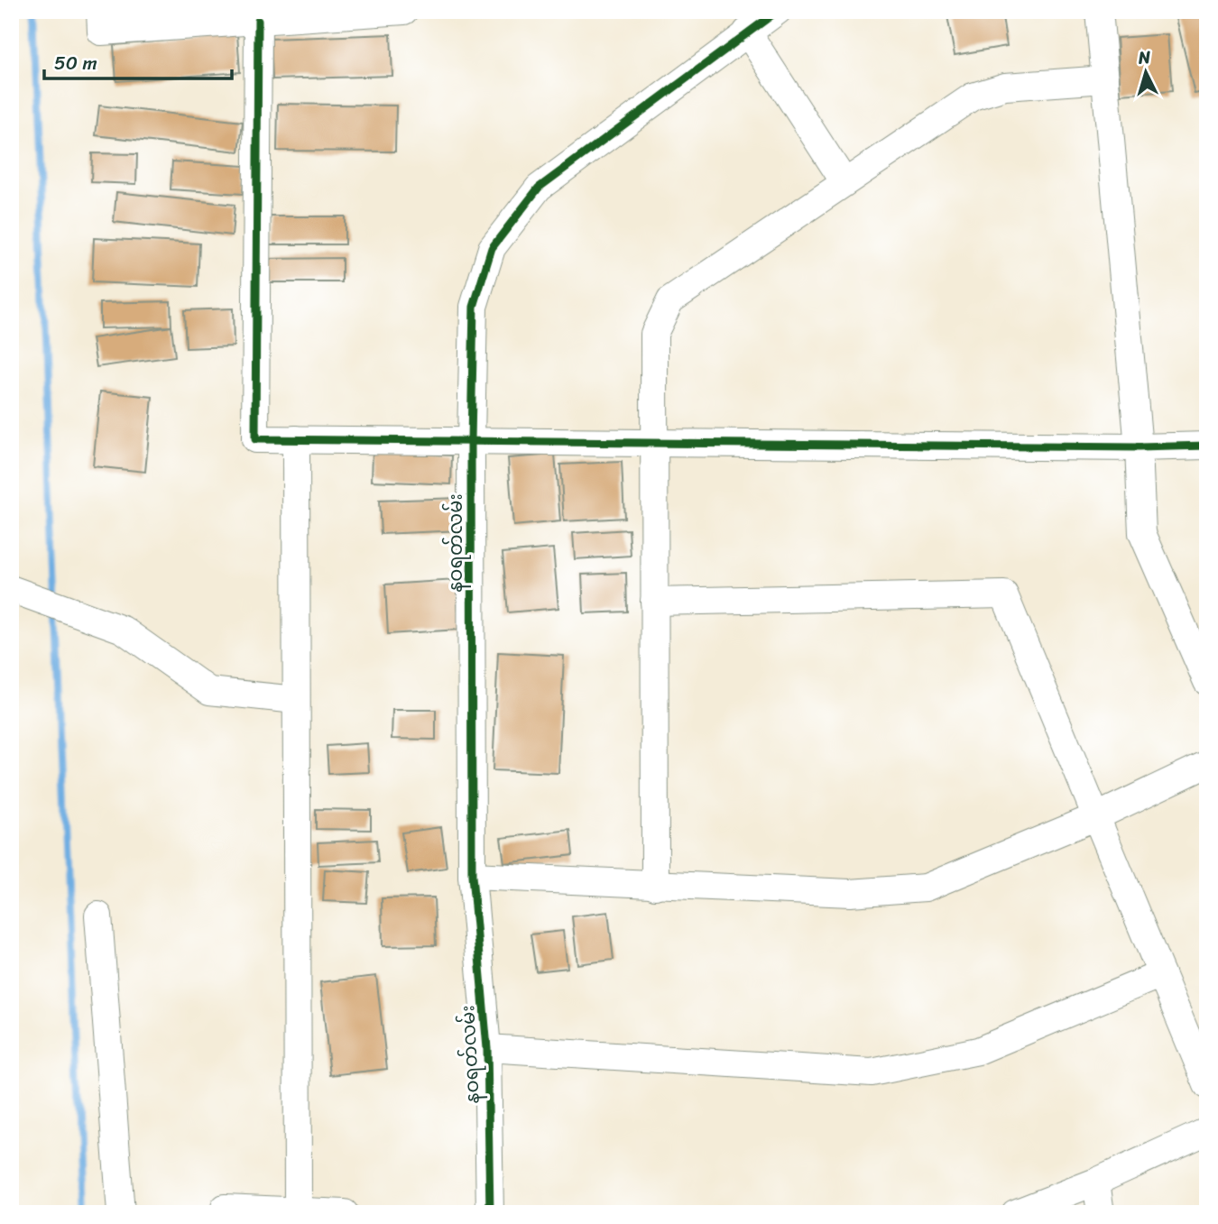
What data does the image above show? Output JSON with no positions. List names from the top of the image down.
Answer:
{
  "streets": {
    "street": ["နဝရတ်လမ်း"]
  },
  "scale_bar": "50 m",
  "north": "top"
}
